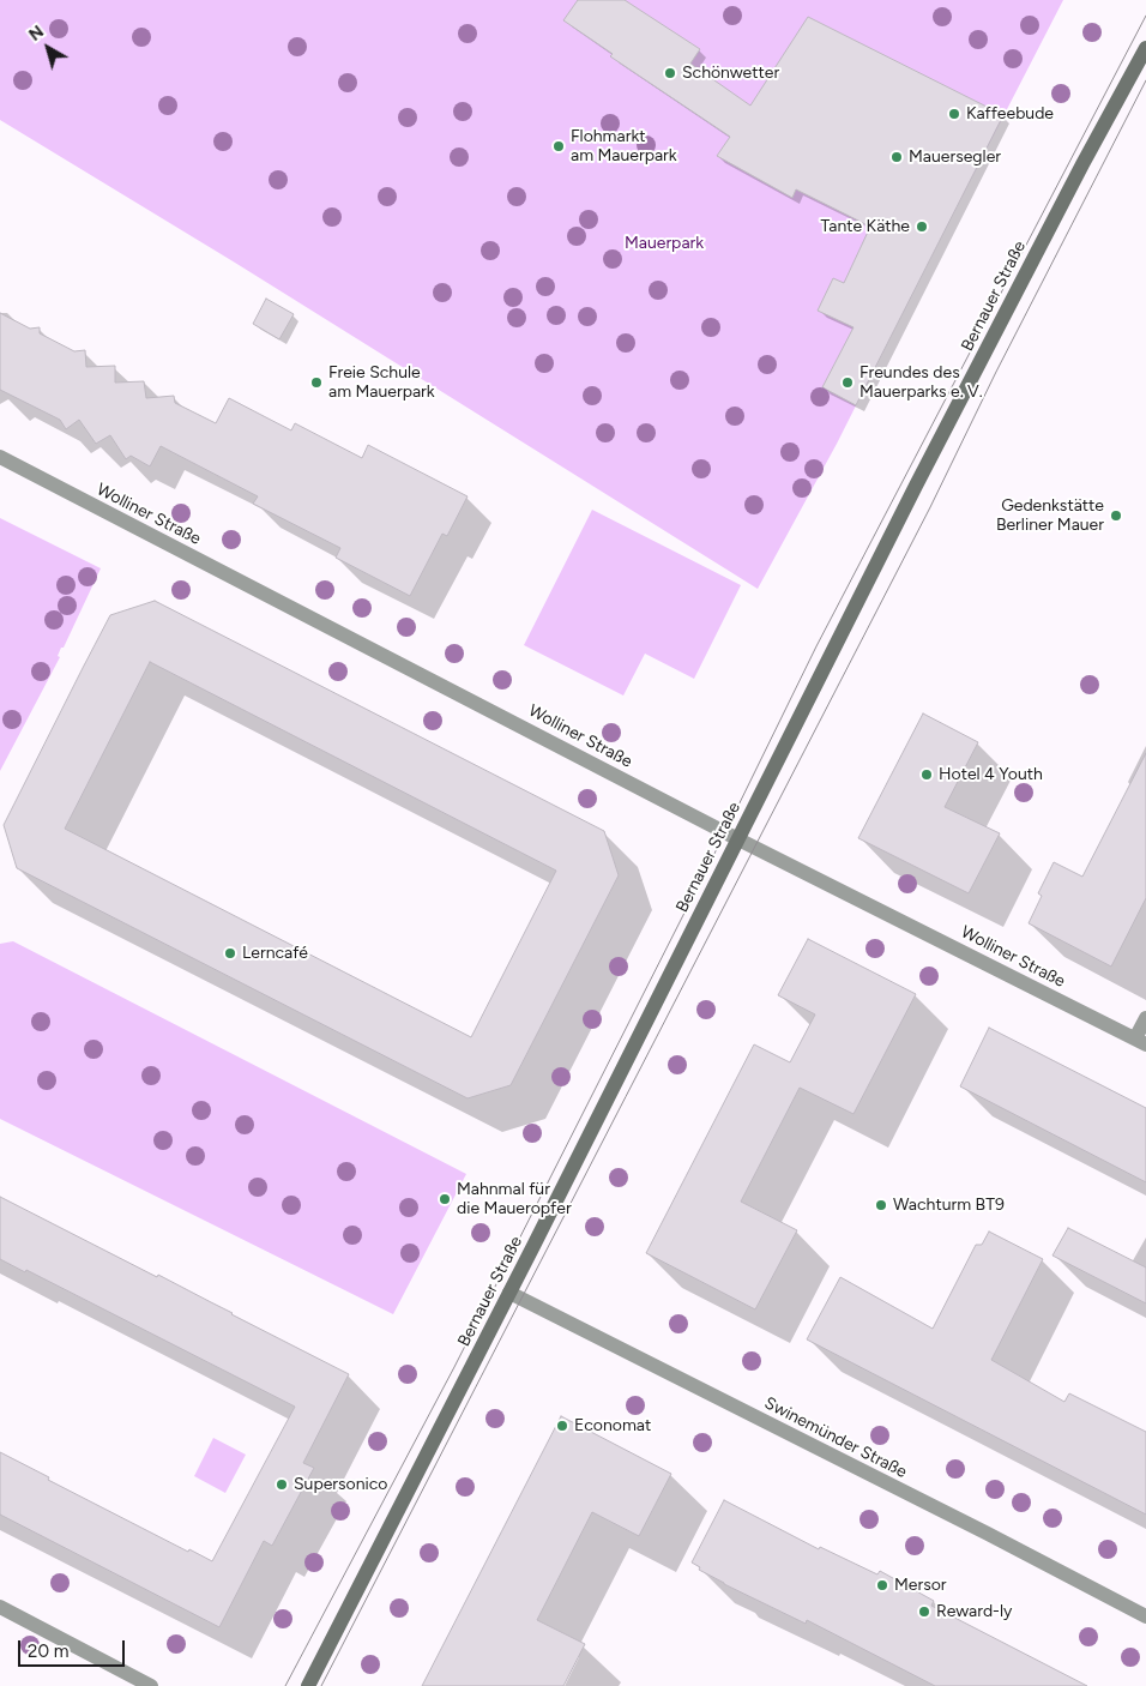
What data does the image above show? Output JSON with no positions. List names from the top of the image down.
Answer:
{
  "streets": {
    "main road": ["Bernauer Straße"],
    "street": ["Wolliner Straße", "Swinemünder Straße"]
  },
  "crossings": [
    ["Bernauer Straße", "Wolliner Straße"],
    ["Bernauer Straße", "Swinemünder Straße"]
  ],
  "parks": ["Mauerpark"],
  "places": [
    "Schönwetter",
    "Kaffeebude",
    "Flohmarkt am Mauerpark",
    "Mauersegler",
    "Tante Käthe",
    "Freie Schule am Mauerpark",
    "Freundes des Mauerparks e. V.",
    "Gedenkstätte Berliner Mauer",
    "Hotel 4 Youth",
    "Lerncafé",
    "Mahnmal für die Maueropfer",
    "Wachturm BT9",
    "Economat",
    "Supersonico",
    "Mersor",
    "Reward-ly"
  ],
  "scale_bar": "20 m",
  "north": "top left"
}
